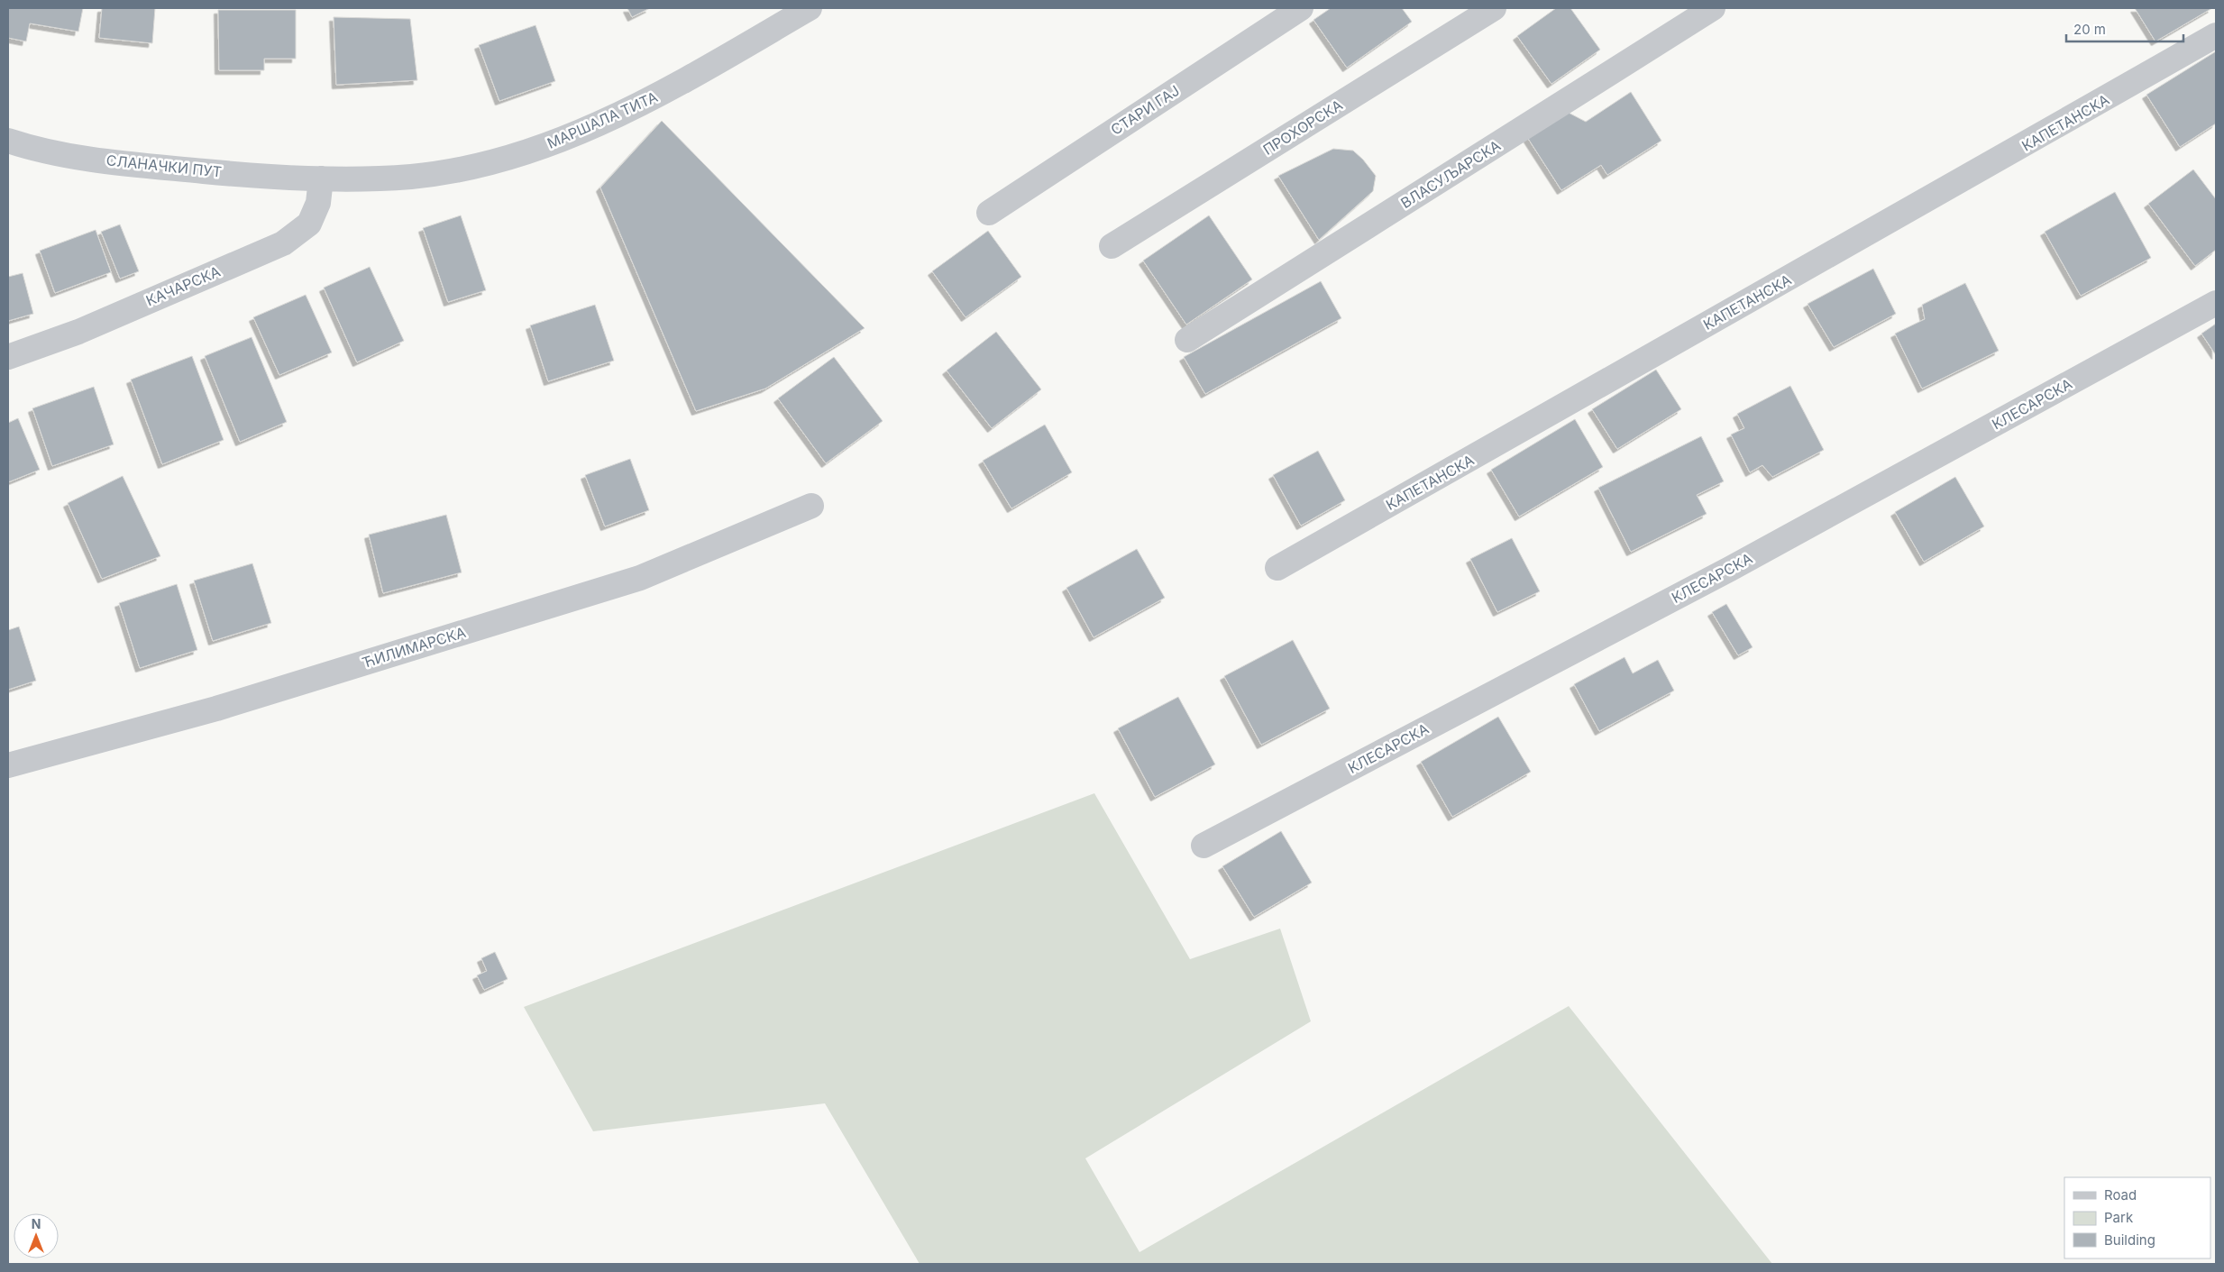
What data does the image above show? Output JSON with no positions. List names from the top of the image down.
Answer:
{
  "streets": {
    "street": [
      "СТАРИ ГАЈ",
      "МАРШАЛА ТИТА",
      "КАПЕТАНСКА",
      "ПРОХОРСКА",
      "СЛАНАЧКИ ПУТ",
      "ВЛАСУЉАРСКА",
      "КАЧАРСКА",
      "КЛЕСАРСКА",
      "ЋИЛИМАРСКА"
    ]
  },
  "crossings": [
    ["МАРШАЛА ТИТА", "СЛАНАЧКИ ПУТ"],
    ["МАРШАЛА ТИТА", "КАЧАРСКА"],
    ["СЛАНАЧКИ ПУТ", "КАЧАРСКА"]
  ],
  "legend": ["Road", "Park", "Building"],
  "scale_bar": "20 m",
  "north": "top"
}
